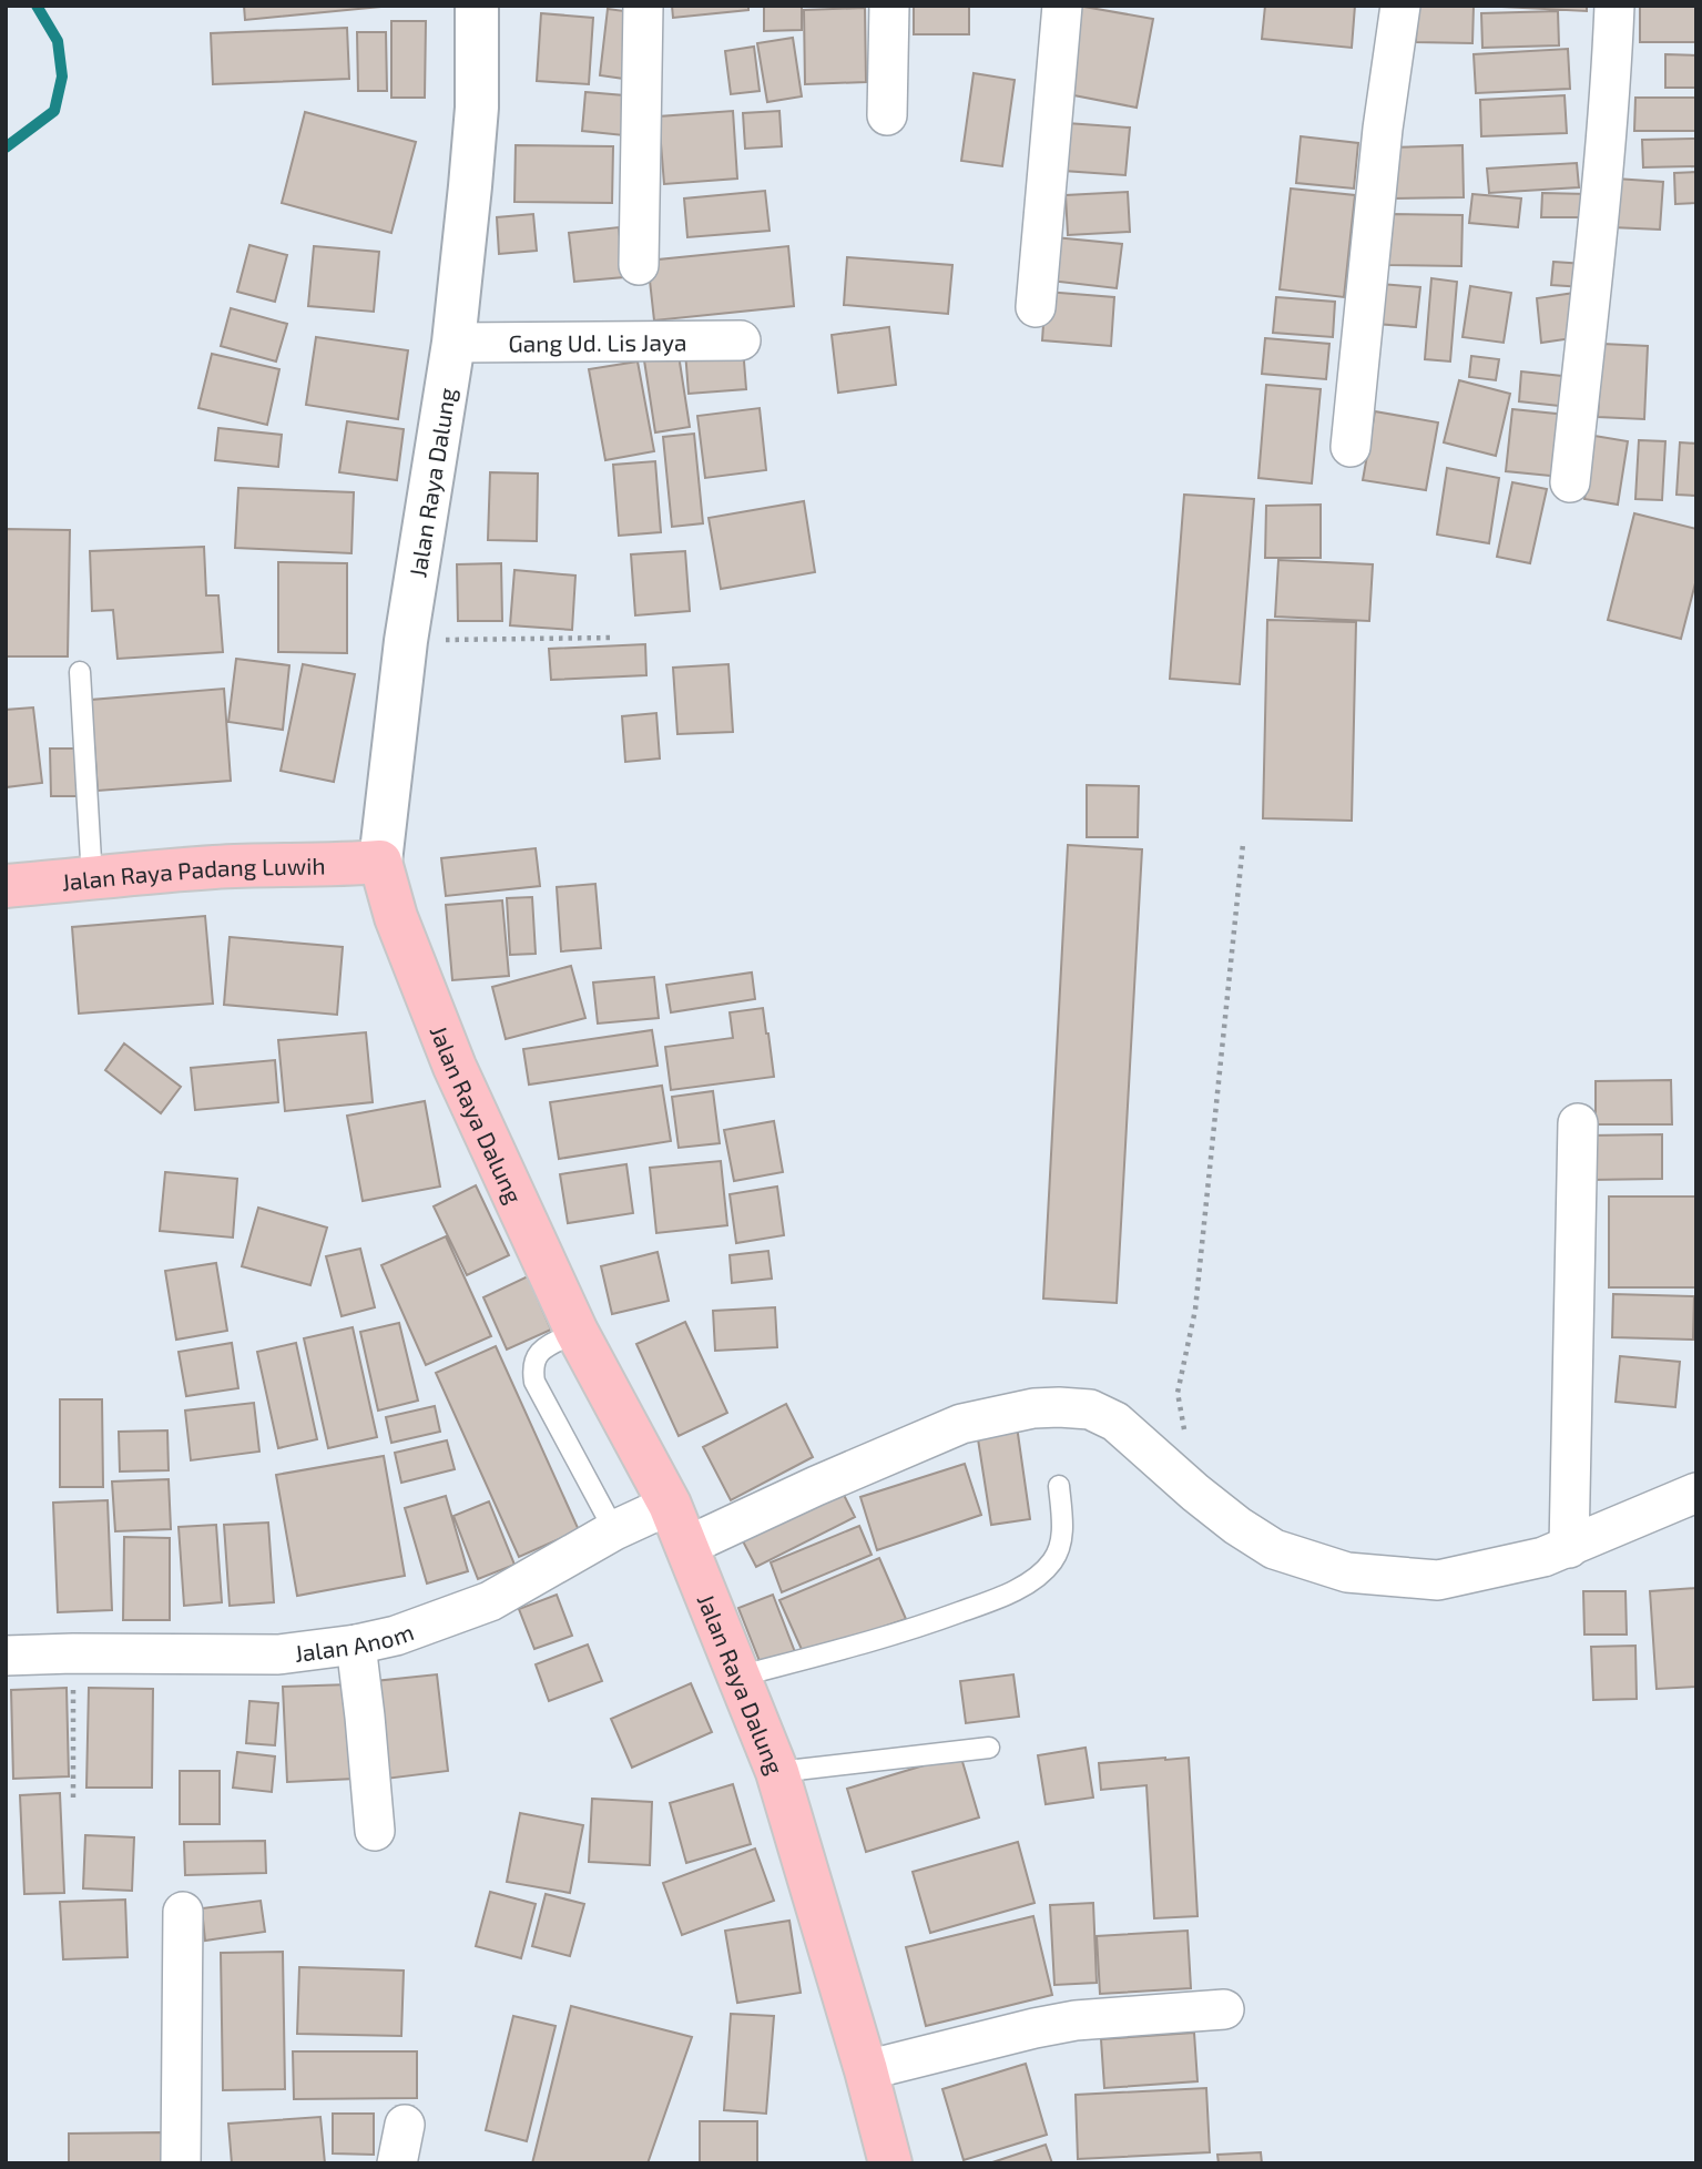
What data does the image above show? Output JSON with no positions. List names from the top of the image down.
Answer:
{
  "streets": {
    "main road": ["Jalan Raya Dalung", "Jalan Raya Padang Luwih"],
    "street": ["Gang Ud. Lis Jaya", "Jalan Anom"]
  },
  "crossings": [
    ["Gang Ud. Lis Jaya", "Jalan Raya Dalung"],
    ["Jalan Raya Dalung", "Jalan Raya Padang Luwih"],
    ["Jalan Raya Dalung", "Jalan Anom"]
  ]
}
